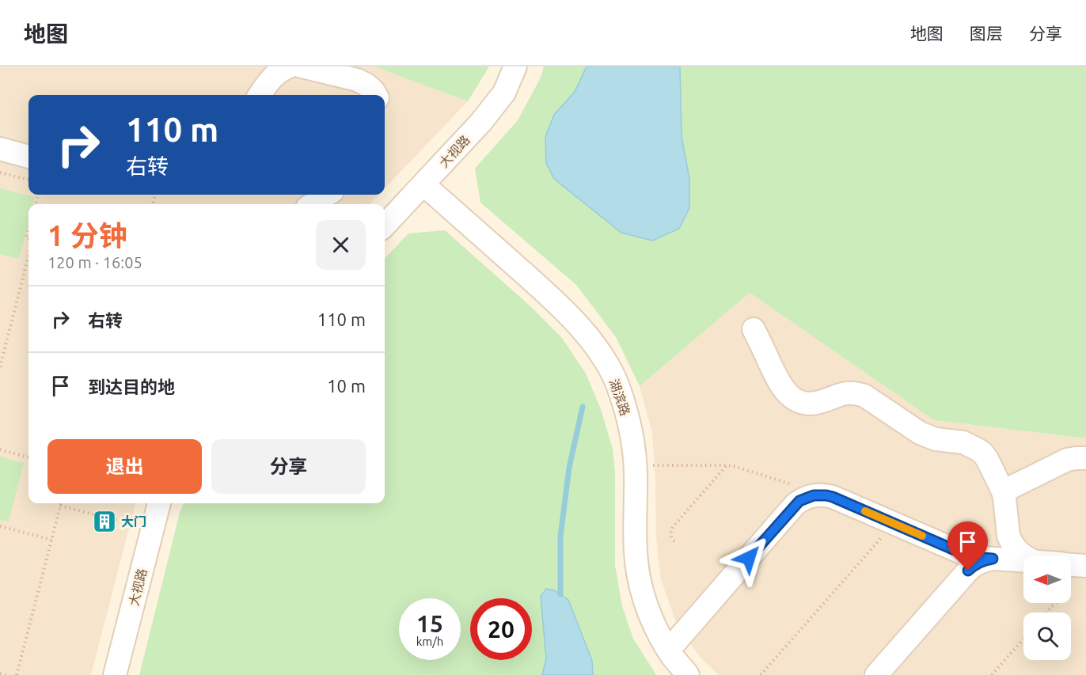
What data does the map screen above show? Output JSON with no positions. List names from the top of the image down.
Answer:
{
  "streets": {
    "street": ["大视路", "湖滨路"]
  },
  "crossings": [
    ["大视路", "湖滨路"]
  ],
  "places": {
    "building": ["大门"]
  },
  "north": "left",
  "page": {
    "header": "地图",
    "nav": ["地图", "图层", "分享"],
    "turn": ["110 m", "右转"],
    "heading": ["1 分钟", "120 m · 16:05"],
    "list": [
      {
        "name": "右转",
        "value": "110 m"
      },
      {
        "name": "到达目的地",
        "value": "10 m"
      }
    ],
    "buttons": ["退出", "分享"],
    "speed": "15 km/h",
    "limit": "20"
  }
}
